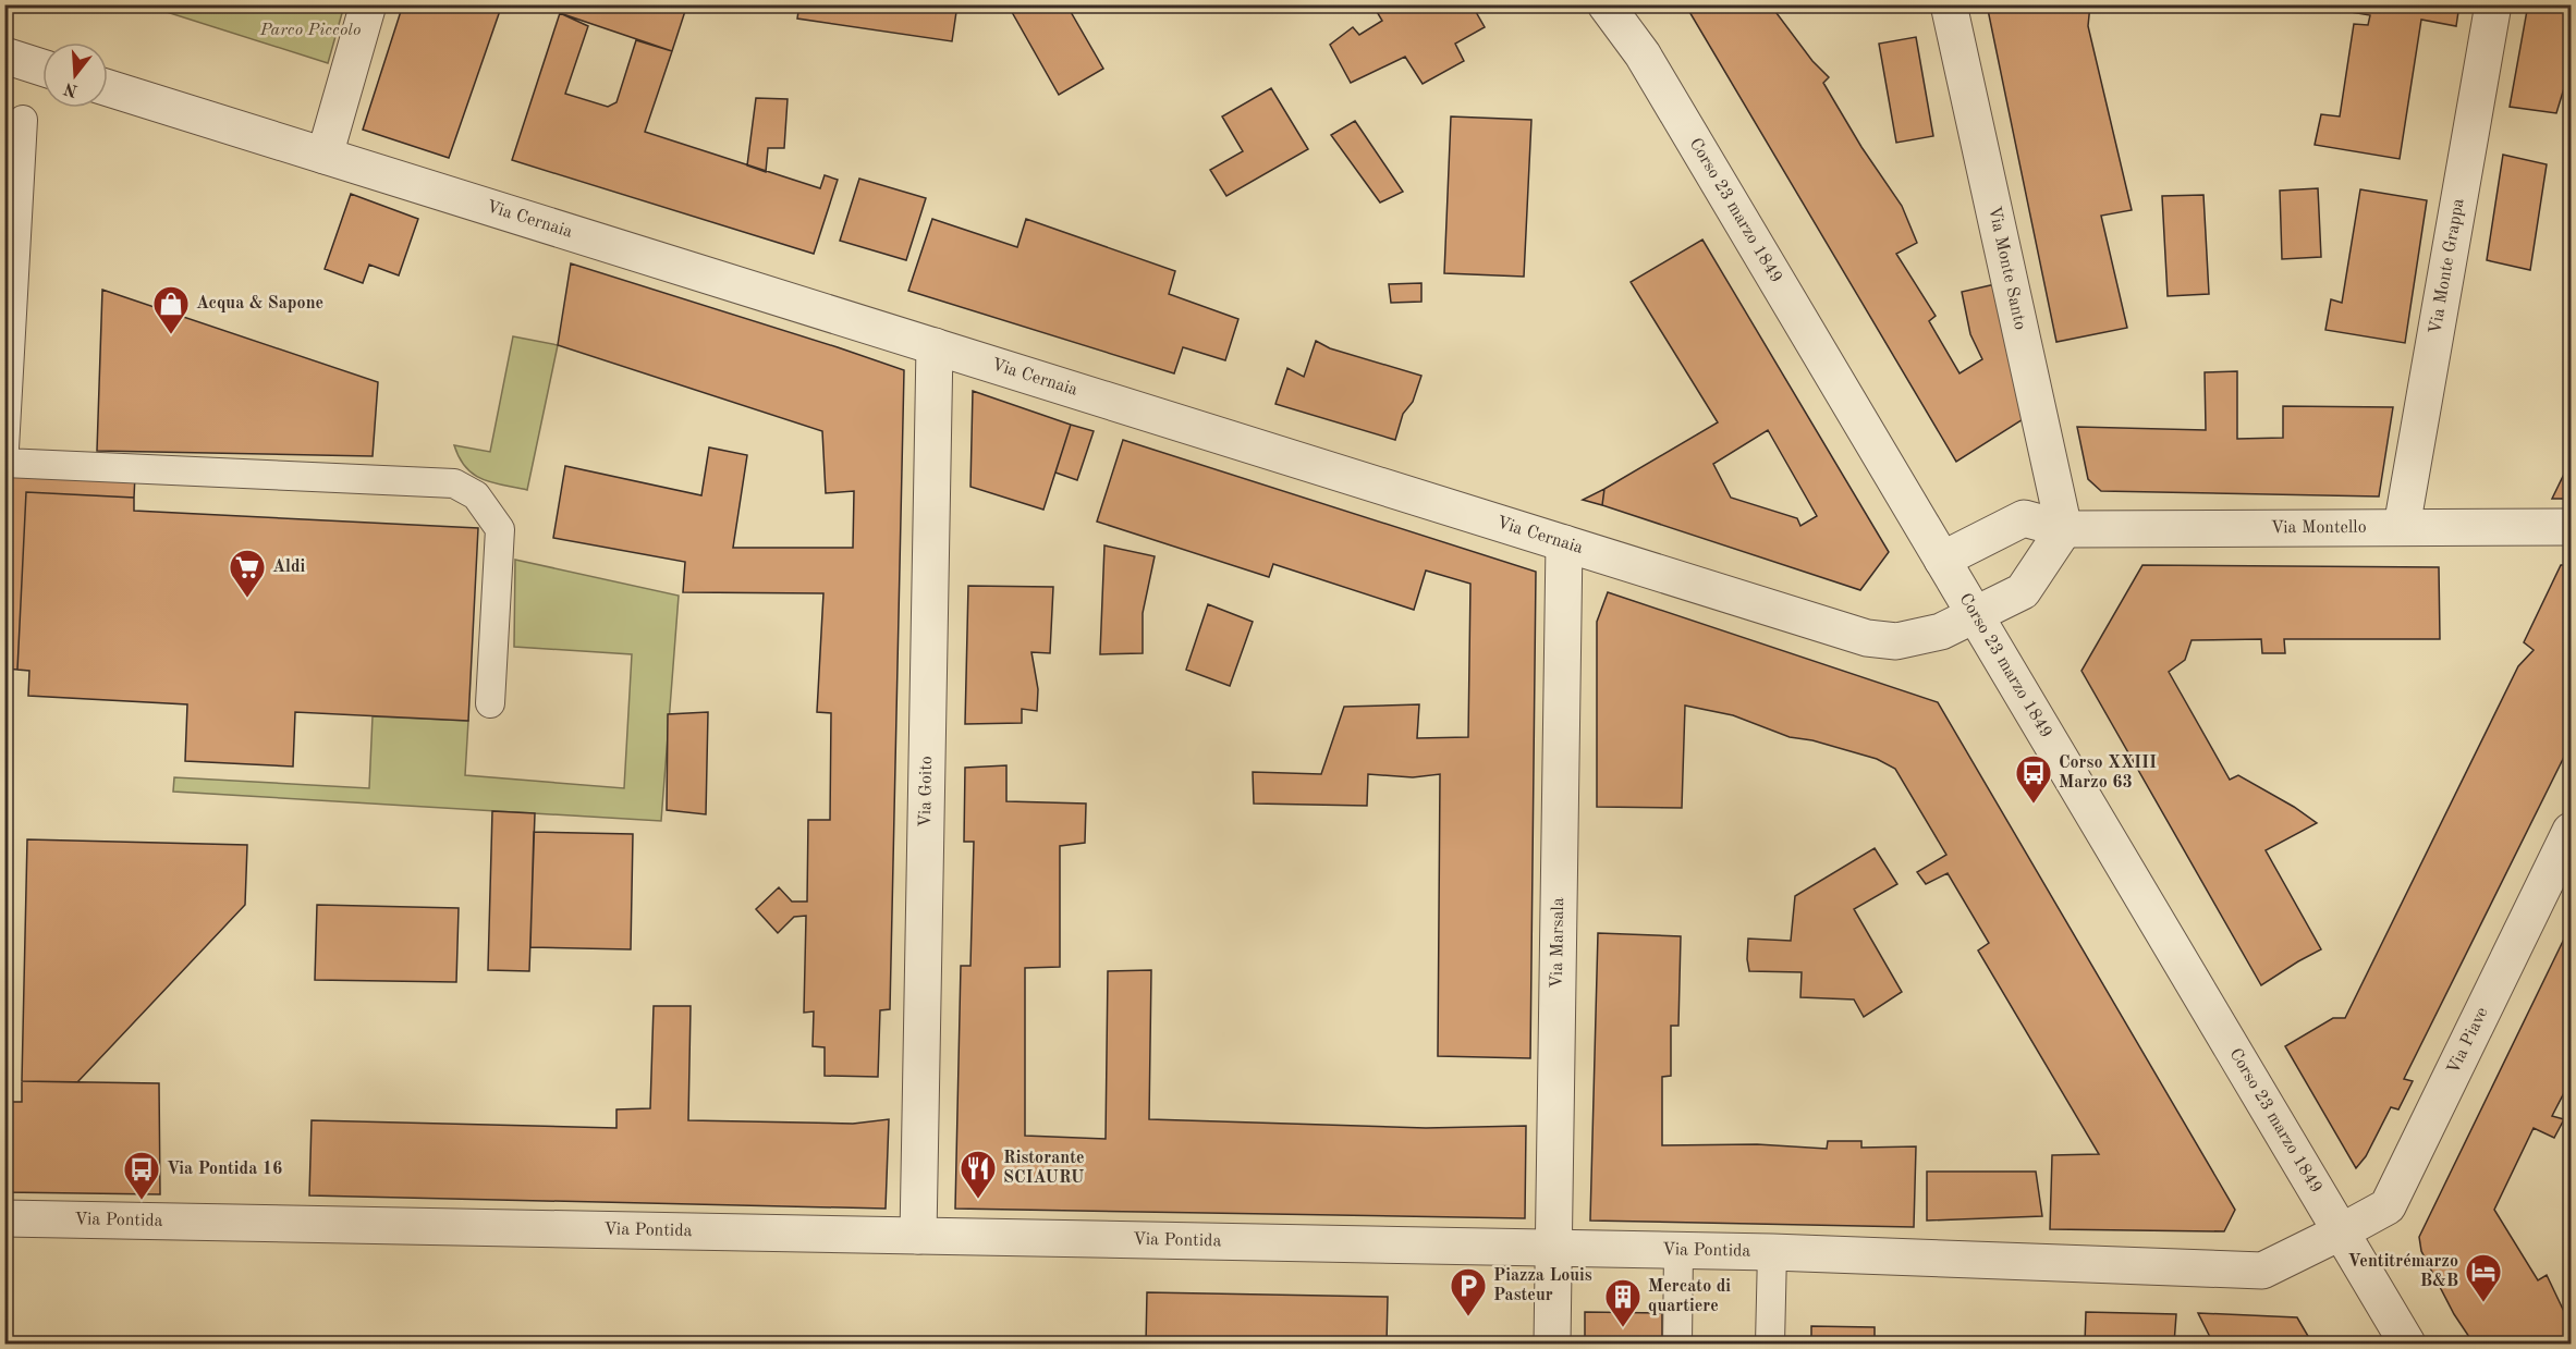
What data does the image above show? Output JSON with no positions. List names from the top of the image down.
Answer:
{
  "streets": {
    "street": [
      "Corso 23 marzo 1849",
      "Via Cernaia",
      "Via Monte Grappa",
      "Via Monte Santo",
      "Via Montello",
      "Via Goito",
      "Via Marsala",
      "Via Piave",
      "Via Pontida"
    ]
  },
  "crossings": [
    ["Corso 23 marzo 1849", "Via Cernaia"],
    ["Corso 23 marzo 1849", "Via Montello"],
    ["Corso 23 marzo 1849", "Via Piave"],
    ["Corso 23 marzo 1849", "Via Pontida"],
    ["Via Cernaia", "Via Goito"],
    ["Via Cernaia", "Via Marsala"],
    ["Via Monte Grappa", "Via Montello"],
    ["Via Monte Santo", "Via Montello"],
    ["Via Goito", "Via Pontida"],
    ["Via Marsala", "Via Pontida"],
    ["Via Piave", "Via Pontida"]
  ],
  "parks": ["Parco Piccolo"],
  "places": {
    "shop": ["Acqua & Sapone"],
    "supermarket": ["Aldi"],
    "bus stop": ["Corso XXIII Marzo 63", "Via Pontida 16"],
    "restaurant": ["Ristorante SCIAURU"],
    "hotel": ["Ventitrémarzo B&B"],
    "parking": ["Piazza Louis Pasteur"],
    "building": ["Mercato di quartiere"]
  },
  "north": "bottom"
}
